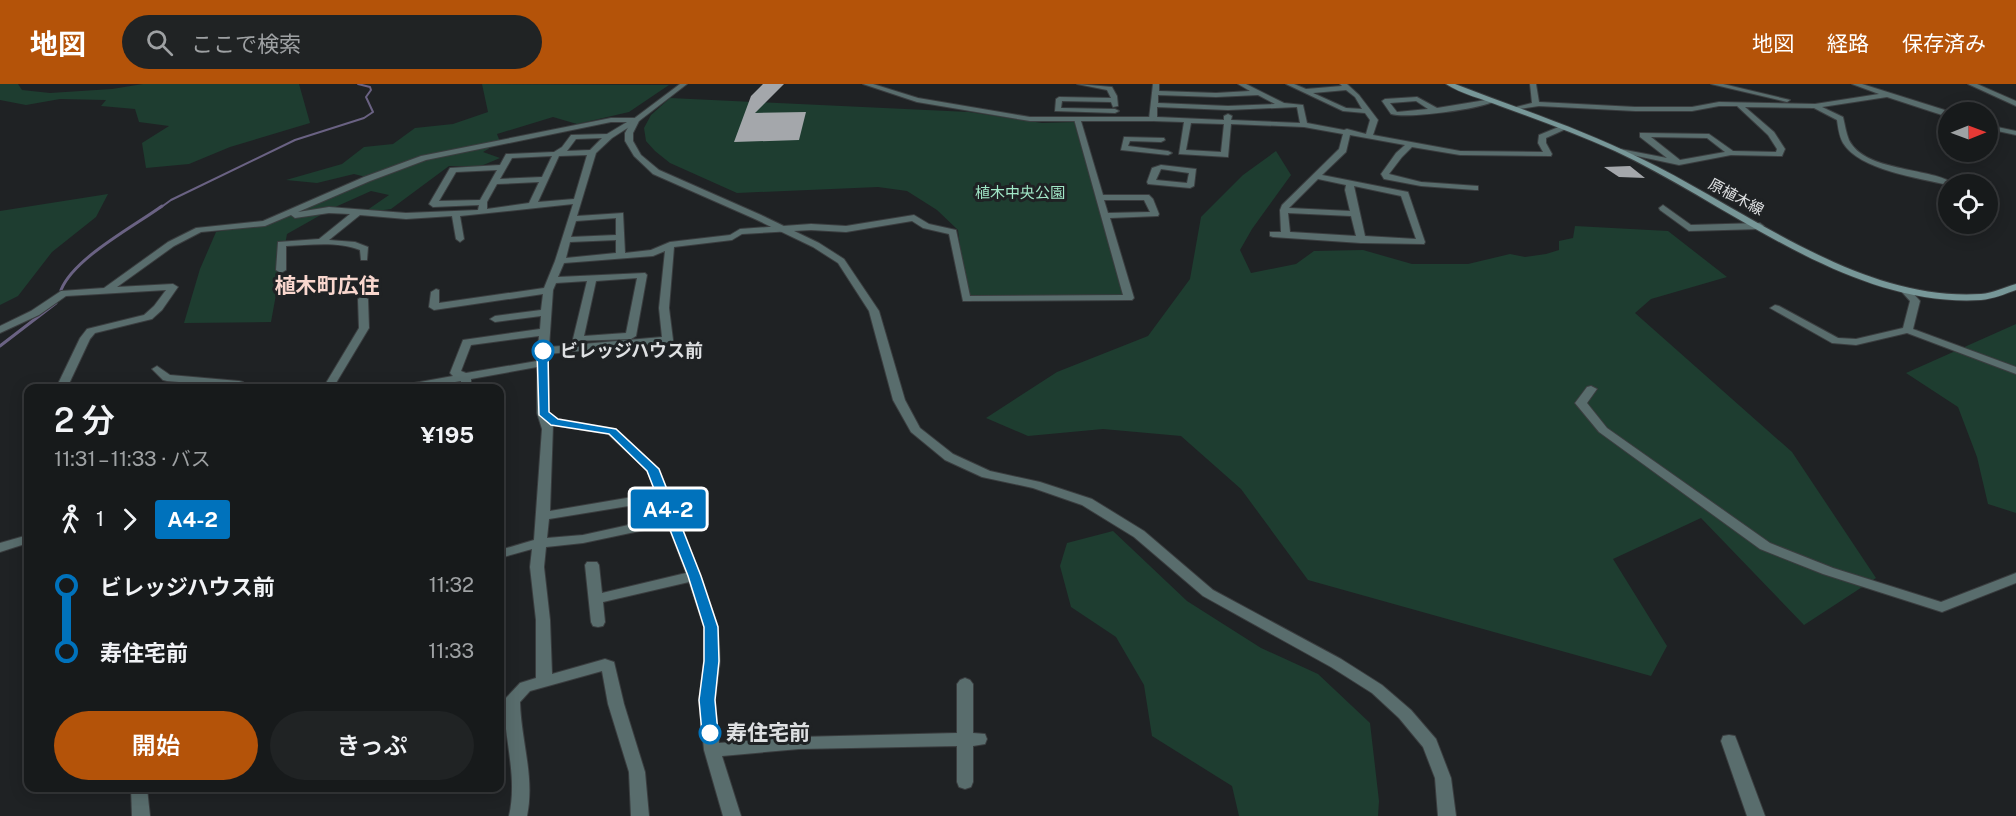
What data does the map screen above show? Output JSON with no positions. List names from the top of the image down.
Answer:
{
  "streets": {
    "main road": ["原植木線"]
  },
  "districts": ["植木町広住"],
  "parks": ["植木中央公園"],
  "places": ["ビレッジハウス前", "寿住宅前"],
  "lines": ["bus line A4-2"],
  "north": "right",
  "page": {
    "header": "地図",
    "search": "ここで検索",
    "nav": ["地図", "経路", "保存済み"],
    "on_map": "A4-2",
    "heading": ["2 分", "11:31 – 11:33 · バス", "¥195"],
    "legs": ["1", "A4-2"],
    "list": [
      {
        "name": "ビレッジハウス前",
        "value": "11:32"
      },
      {
        "name": "寿住宅前",
        "value": "11:33"
      }
    ],
    "buttons": ["開始", "きっぷ"]
  }
}
